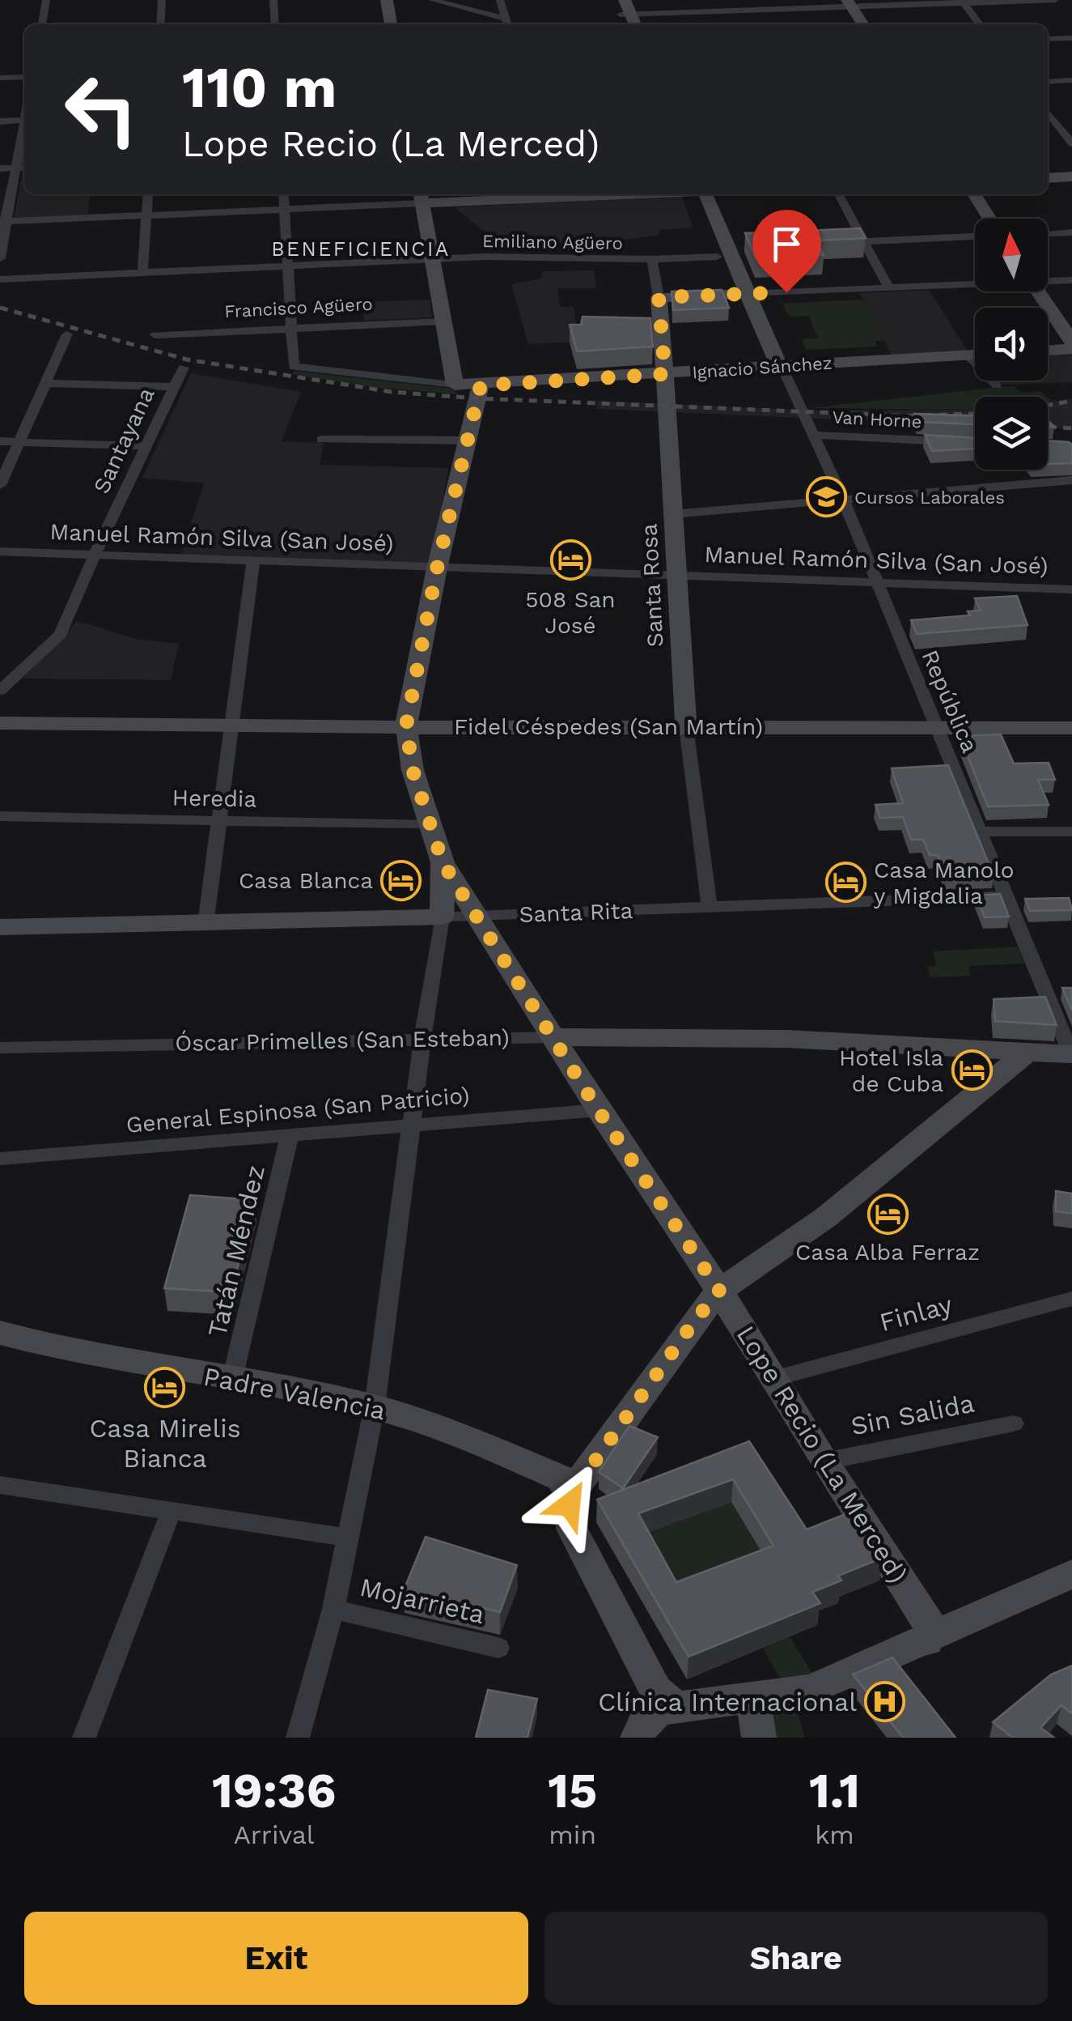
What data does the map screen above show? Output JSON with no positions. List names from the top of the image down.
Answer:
{
  "streets": {
    "main road": [
      "Ignacio Sánchez",
      "Santa Rosa",
      "Fidel Céspedes (San Martín)",
      "Santa Rita",
      "Óscar Primelles (San Esteban)",
      "Padre Valencia",
      "Lope Recio (La Merced)"
    ],
    "street": [
      "Emiliano Agüero",
      "Francisco Agüero",
      "Van Horne",
      "Santayana",
      "Manuel Ramón Silva (San José)",
      "República",
      "Heredia",
      "General Espinosa (San Patricio)",
      "Tatán Méndez",
      "Finlay",
      "Sin Salida",
      "Mojarrieta"
    ]
  },
  "crossings": [
    ["Emiliano Agüero", "Santa Rosa"],
    ["Francisco Agüero", "Ignacio Sánchez"],
    ["Ignacio Sánchez", "Santa Rosa"],
    ["Ignacio Sánchez", "República"],
    ["Van Horne", "República"],
    ["Santayana", "Manuel Ramón Silva (San José)"],
    ["Manuel Ramón Silva (San José)", "Santa Rosa"],
    ["Manuel Ramón Silva (San José)", "República"],
    ["Santa Rosa", "Fidel Céspedes (San Martín)"],
    ["Santa Rosa", "Santa Rita"],
    ["República", "Fidel Céspedes (San Martín)"],
    ["República", "Santa Rita"],
    ["República", "Óscar Primelles (San Esteban)"],
    ["Santa Rita", "Lope Recio (La Merced)"],
    ["Óscar Primelles (San Esteban)", "Lope Recio (La Merced)"],
    ["General Espinosa (San Patricio)", "Tatán Méndez"],
    ["General Espinosa (San Patricio)", "Lope Recio (La Merced)"],
    ["Tatán Méndez", "Padre Valencia"],
    ["Finlay", "Lope Recio (La Merced)"],
    ["Sin Salida", "Lope Recio (La Merced)"]
  ],
  "districts": ["BENEFICIENCIA"],
  "places": {
    "school or university": ["Cursos Laborales"],
    "hotel": [
      "508 San José",
      "Casa Blanca",
      "Casa Manolo y Migdalia",
      "Hotel Isla de Cuba",
      "Casa Alba Ferraz",
      "Casa Mirelis Bianca"
    ],
    "hospital": ["Clínica Internacional"]
  },
  "north": "top",
  "page": {
    "turn": ["110 m", "Lope Recio (La Merced)"],
    "eta": [
      "19:36",
      "Arrival",
      "15",
      "min",
      "1.1",
      "km"
    ],
    "buttons": ["Exit", "Share"]
  }
}
